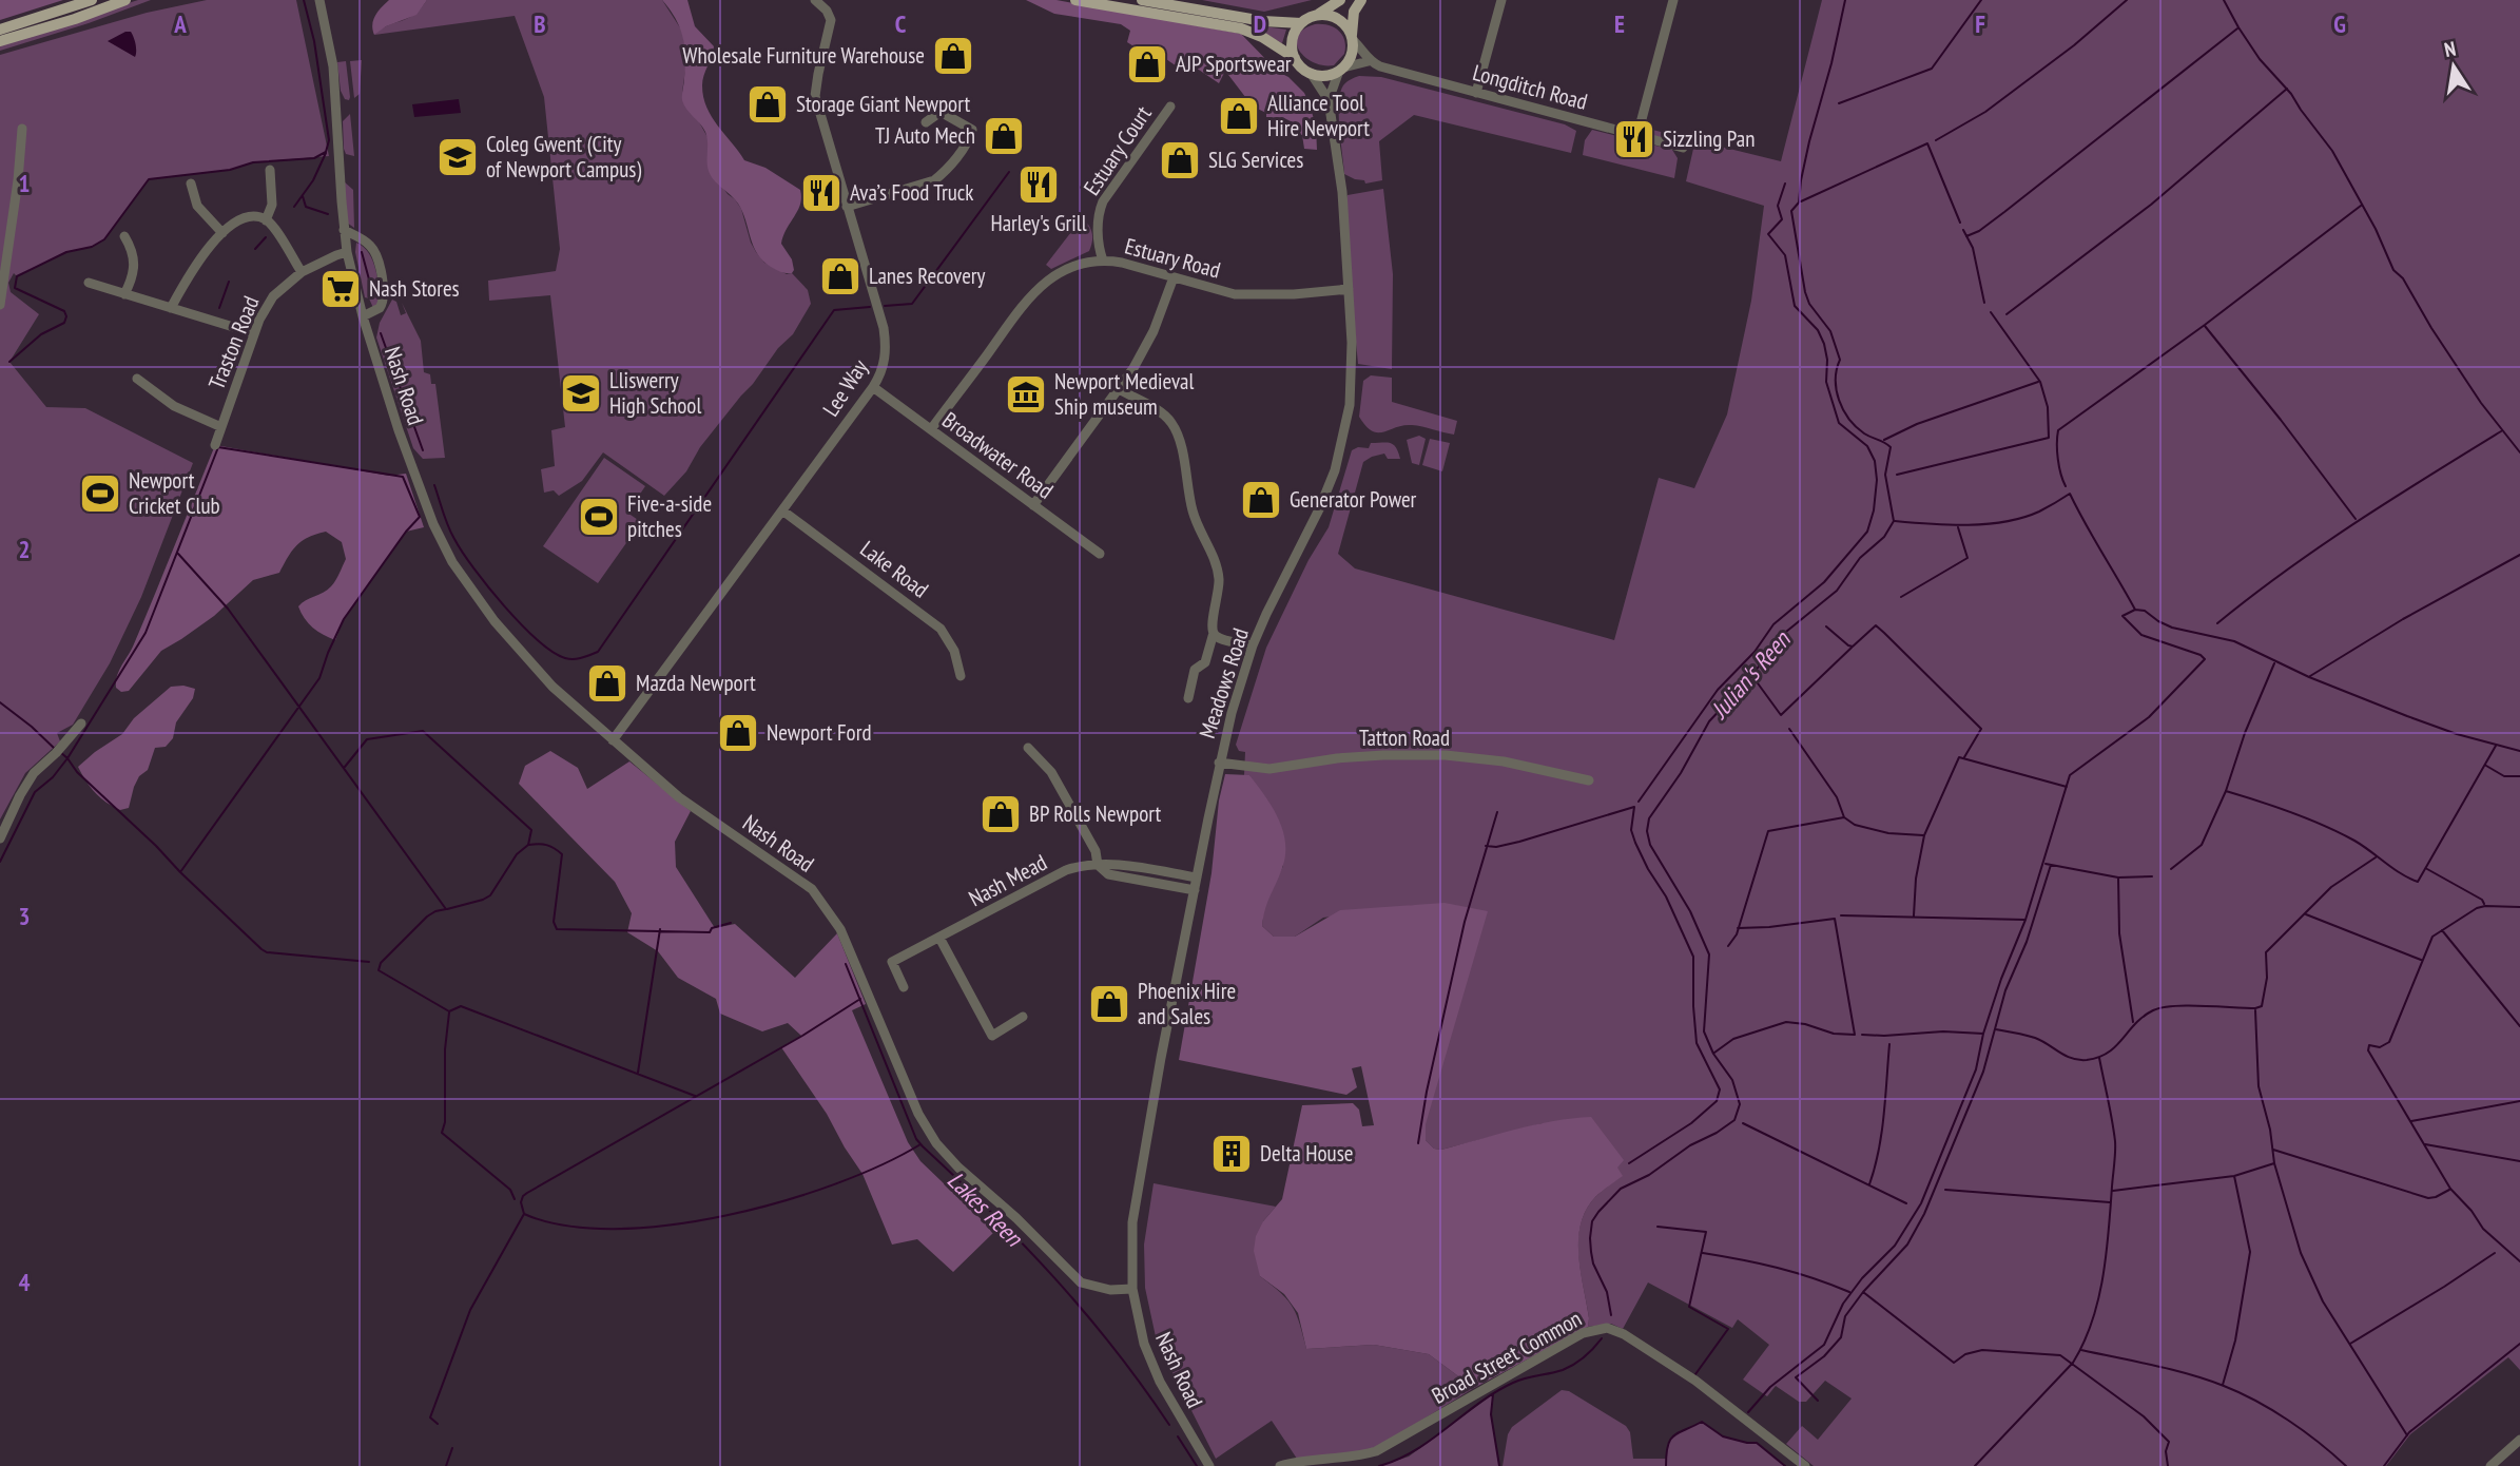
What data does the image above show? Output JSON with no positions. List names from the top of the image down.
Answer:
{
  "streets": {
    "street": [
      "Longditch Road",
      "Estuary Court",
      "Estuary Road",
      "Traston Road",
      "Nash Road",
      "Lee Way",
      "Broadwater Road",
      "Lake Road",
      "Meadows Road",
      "Tatton Road",
      "Nash Mead",
      "Broad Street Common"
    ]
  },
  "crossings": [
    ["Estuary Court", "Estuary Road"],
    ["Estuary Road", "Broadwater Road"],
    ["Estuary Road", "Meadows Road"],
    ["Traston Road", "Nash Road"],
    ["Nash Road", "Lee Way"],
    ["Nash Road", "Meadows Road"],
    ["Lee Way", "Broadwater Road"],
    ["Lee Way", "Lake Road"],
    ["Meadows Road", "Tatton Road"],
    ["Meadows Road", "Nash Mead"]
  ],
  "water": ["Julian's Reen", "Lakes Reen"],
  "places": {
    "shop": [
      "Wholesale Furniture Warehouse",
      "AJP Sportswear",
      "Storage Giant Newport",
      "Alliance Tool Hire Newport",
      "TJ Auto Mech",
      "SLG Services",
      "Lanes Recovery",
      "Generator Power",
      "Mazda Newport",
      "Newport Ford",
      "BP Rolls Newport",
      "Phoenix Hire and Sales"
    ],
    "restaurant": ["Sizzling Pan", "Harley's Grill", "Ava’s Food Truck"],
    "school or university": ["Coleg Gwent (City of Newport Campus)", "Lliswerry High School"],
    "supermarket": ["Nash Stores"],
    "museum": ["Newport Medieval Ship museum"],
    "sports": ["Newport Cricket Club", "Five-a-side pitches"],
    "building": ["Delta House"]
  },
  "north": "top",
  "grid": {
    "columns": [
      "A",
      "B",
      "C",
      "D",
      "E",
      "F",
      "G"
    ],
    "rows": [
      "1",
      "2",
      "3",
      "4"
    ]
  }
}
